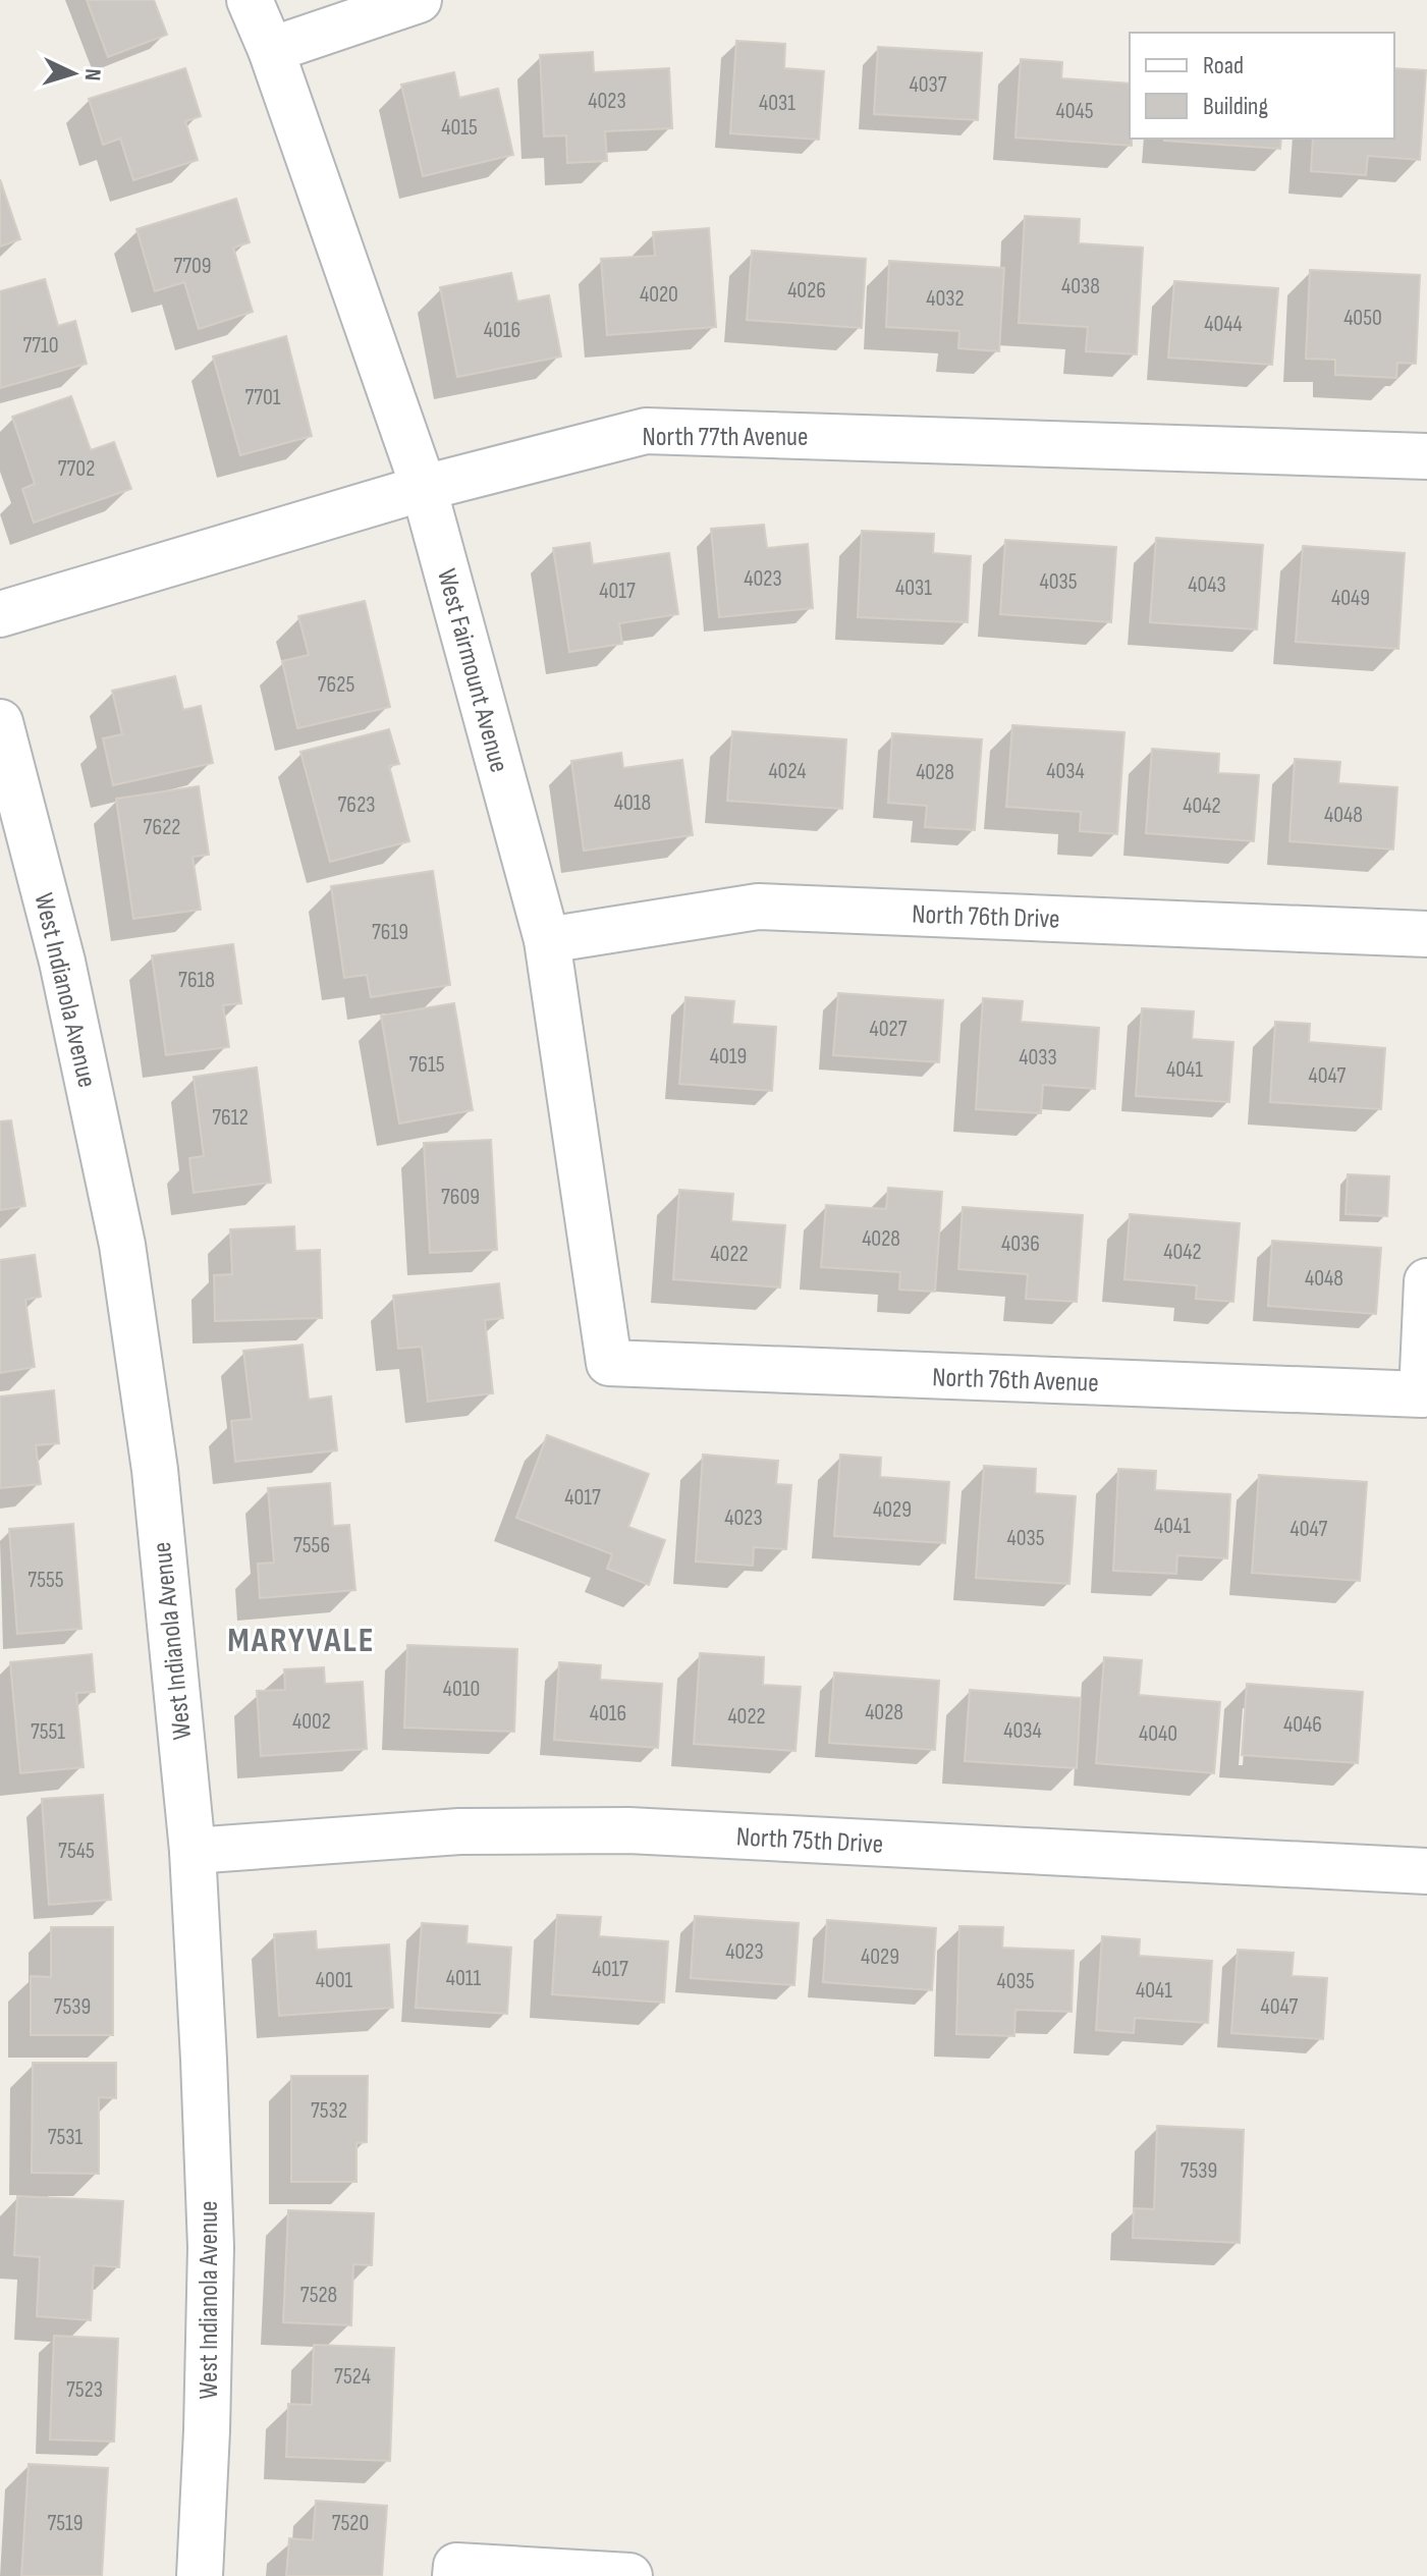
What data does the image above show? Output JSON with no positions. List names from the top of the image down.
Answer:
{
  "streets": {
    "street": [
      "North 77th Avenue",
      "West Fairmount Avenue",
      "North 76th Drive",
      "West Indianola Avenue",
      "North 76th Avenue",
      "North 75th Drive"
    ]
  },
  "crossings": [
    ["North 77th Avenue", "West Fairmount Avenue"],
    ["West Fairmount Avenue", "North 76th Drive"],
    ["West Fairmount Avenue", "North 76th Avenue"],
    ["West Indianola Avenue", "North 75th Drive"]
  ],
  "districts": ["MARYVALE"],
  "house_numbers": [
    "4037",
    "4023",
    "4031",
    "4045",
    "4015",
    "7709",
    "4038",
    "4026",
    "4020",
    "4032",
    "4050",
    "4044",
    "4016",
    "7710",
    "7701",
    "7702",
    "4023",
    "4035",
    "4043",
    "4031",
    "4017",
    "4049",
    "7625",
    "4024",
    "4034",
    "4028",
    "4018",
    "7623",
    "4042",
    "4048",
    "7622",
    "7619",
    "7618",
    "4027",
    "4019",
    "4033",
    "7615",
    "4041",
    "4047",
    "7612",
    "7609",
    "4028",
    "4036",
    "4042",
    "4022",
    "4048",
    "4017",
    "4029",
    "4023",
    "4041",
    "4047",
    "4035",
    "7556",
    "7555",
    "4010",
    "4028",
    "4016",
    "4022",
    "4002",
    "4046",
    "4034",
    "7551",
    "4040",
    "7545",
    "4023",
    "4029",
    "4017",
    "4011",
    "4001",
    "4035",
    "4041",
    "7539",
    "4047",
    "7532",
    "7531",
    "7539",
    "7528",
    "7524",
    "7523",
    "7519",
    "7520"
  ],
  "legend": ["Road", "Building"],
  "north": "right"
}
